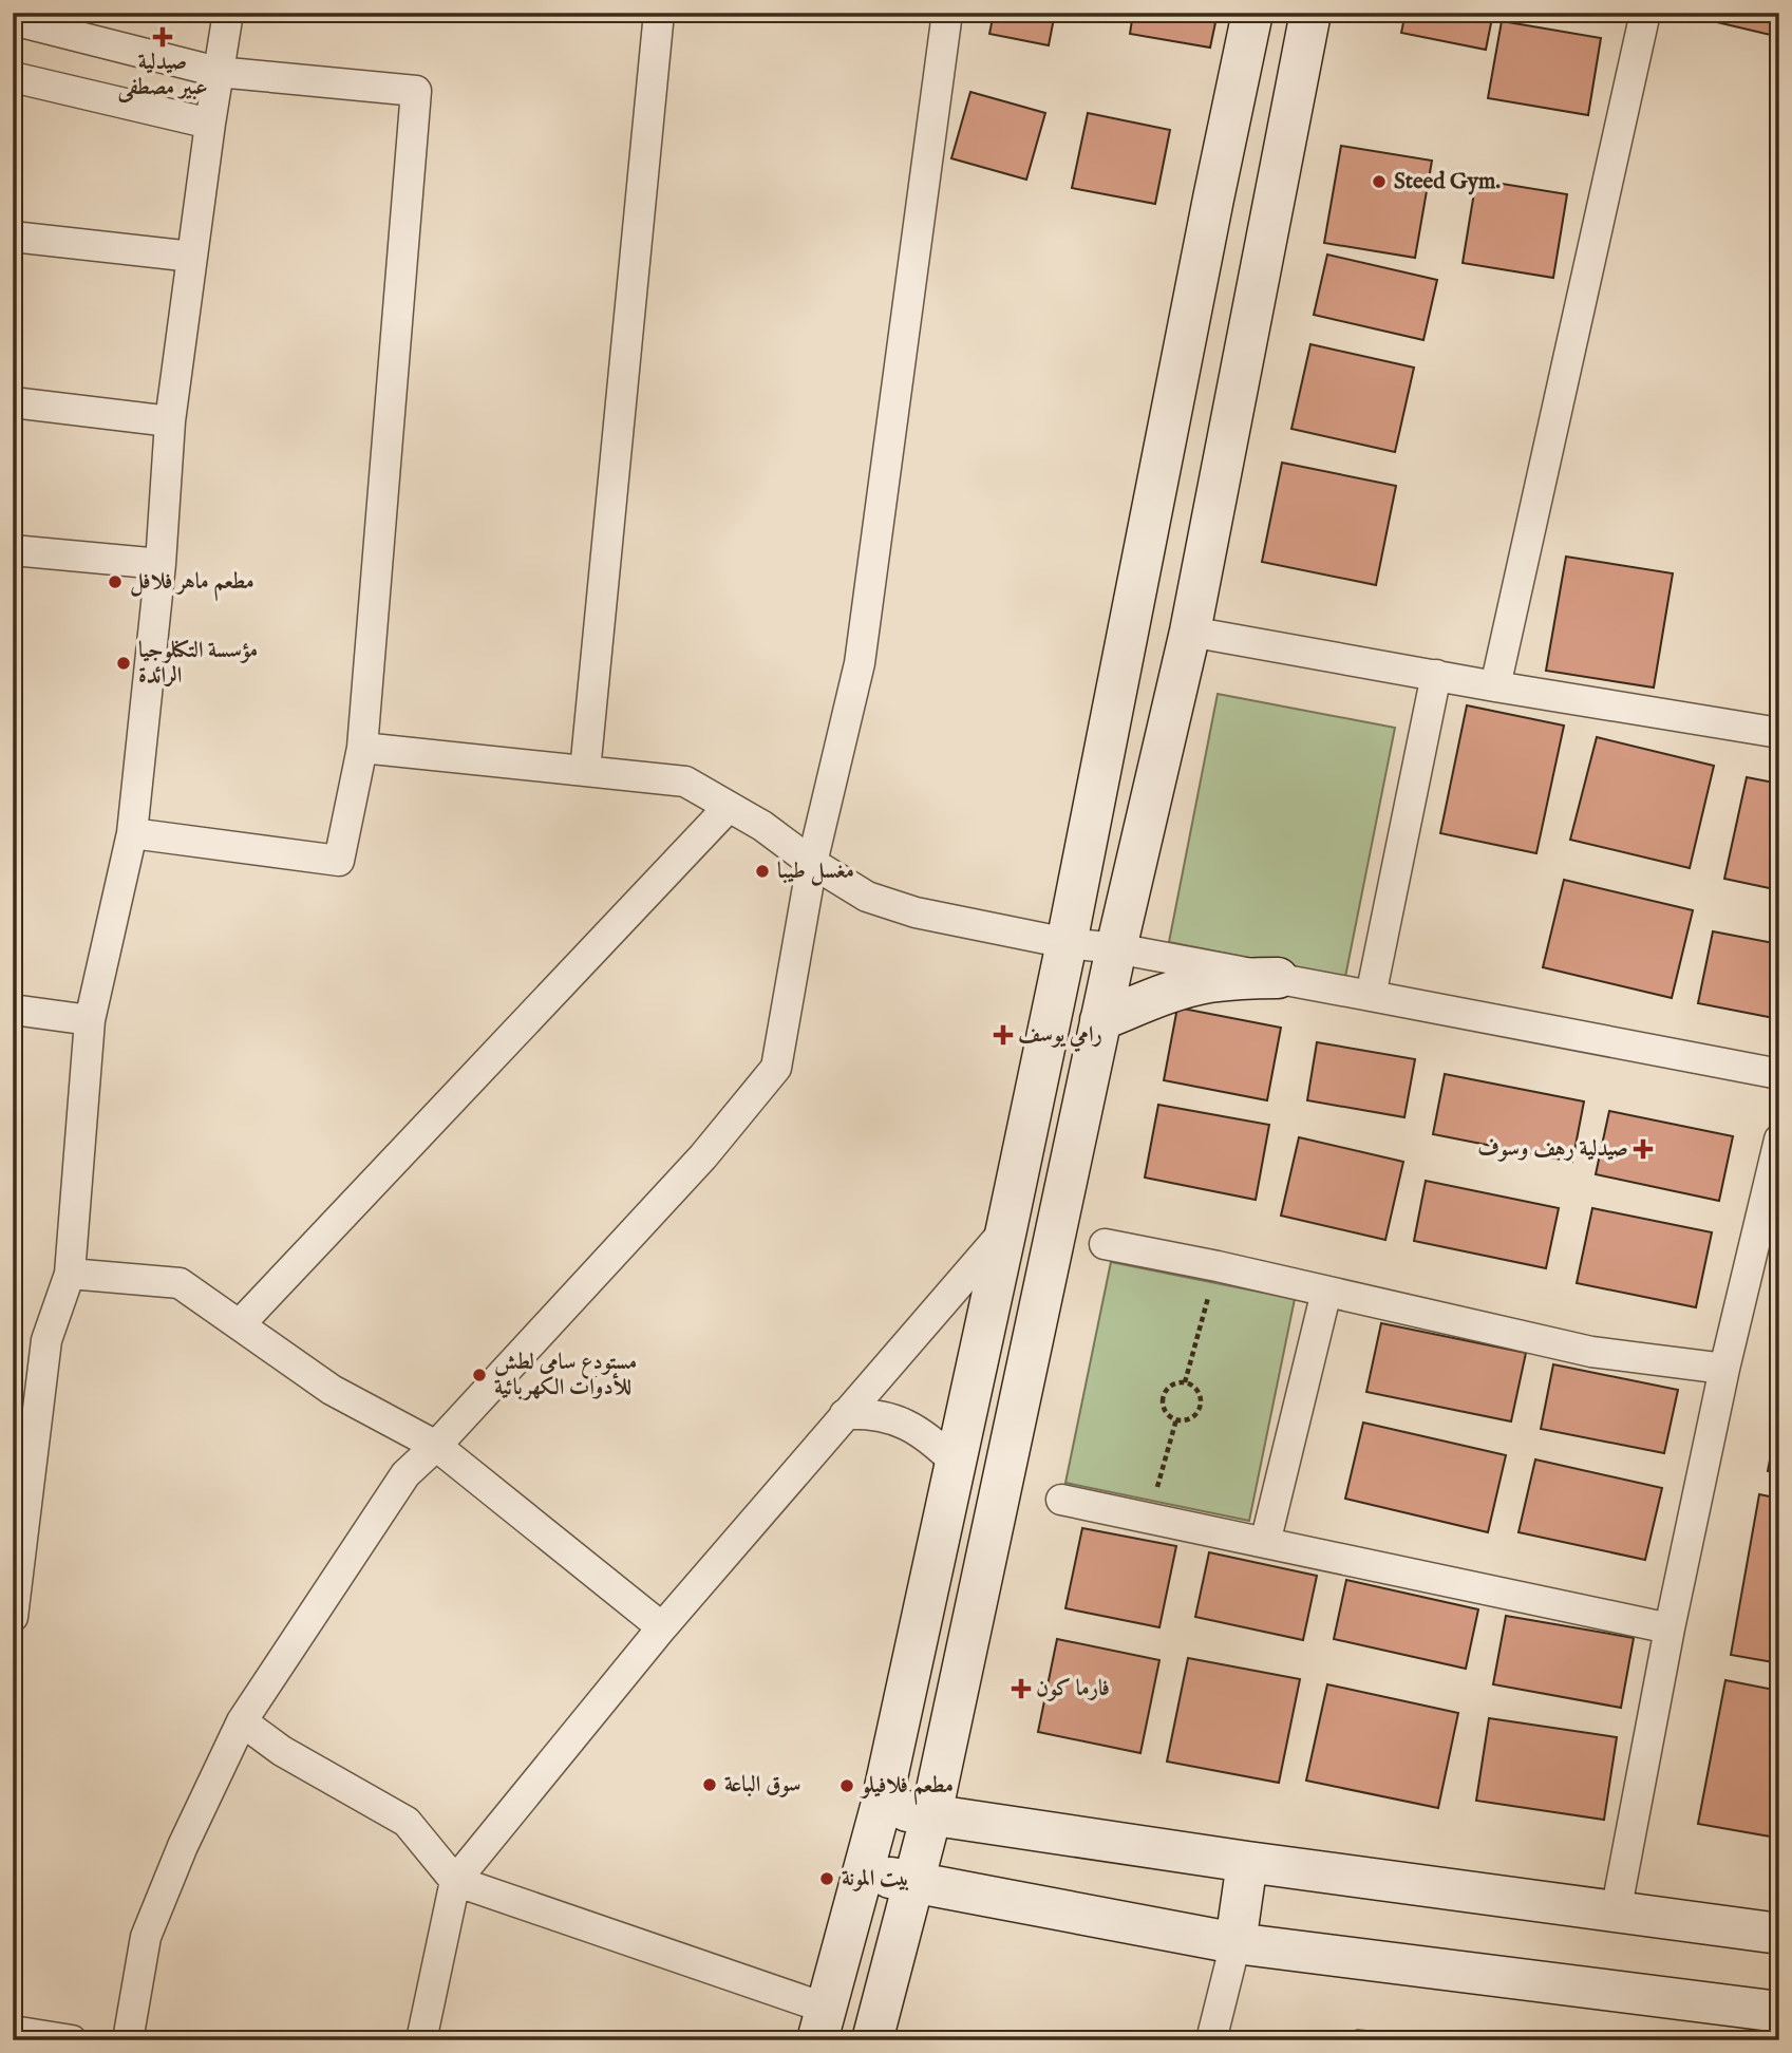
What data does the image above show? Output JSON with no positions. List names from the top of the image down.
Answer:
{
  "places": {
    "health": [
      "صيدلية عبير مصطفى",
      "رامي يوسف",
      "صيدلية رهف وسوف",
      "فارما كون"
    ],
    "other": [
      "Steed Gym.",
      "مطعم ماهر فلافل",
      "مؤسسة التكنلوجيا الرائدة",
      "مغسل طيبا",
      "مستودع سامي لطش للأدوات الكهربائية",
      "سوق الباعة",
      "مطعم فلافيلو",
      "بيت المونة"
    ]
  }
}
